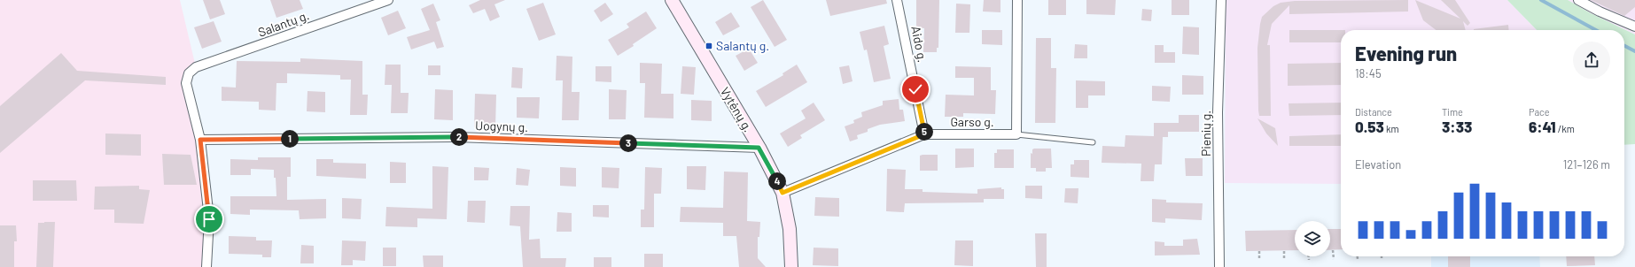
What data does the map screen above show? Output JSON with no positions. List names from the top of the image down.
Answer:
{
  "streets": {
    "main road": ["Vytėnų g."],
    "street": [
      "Salantų g.",
      "Aido g.",
      "Garso g.",
      "Uogynų g.",
      "Pienių g."
    ]
  },
  "crossings": [
    ["Salantų g.", "Uogynų g."],
    ["Aido g.", "Garso g."],
    ["Vytėnų g.", "Garso g."],
    ["Vytėnų g.", "Uogynų g."]
  ],
  "places": {
    "transit": ["Salantų g."]
  },
  "page": {
    "heading": ["Evening run", "18:45"],
    "stats": [
      ["Distance", "0.53 km"],
      ["Time", "3:33"],
      ["Pace", "6:41 /km"]
    ],
    "pins": [
      "5",
      "2",
      "1",
      "3",
      "4"
    ],
    "chart": ["Elevation", "121–126 m"]
  }
}
